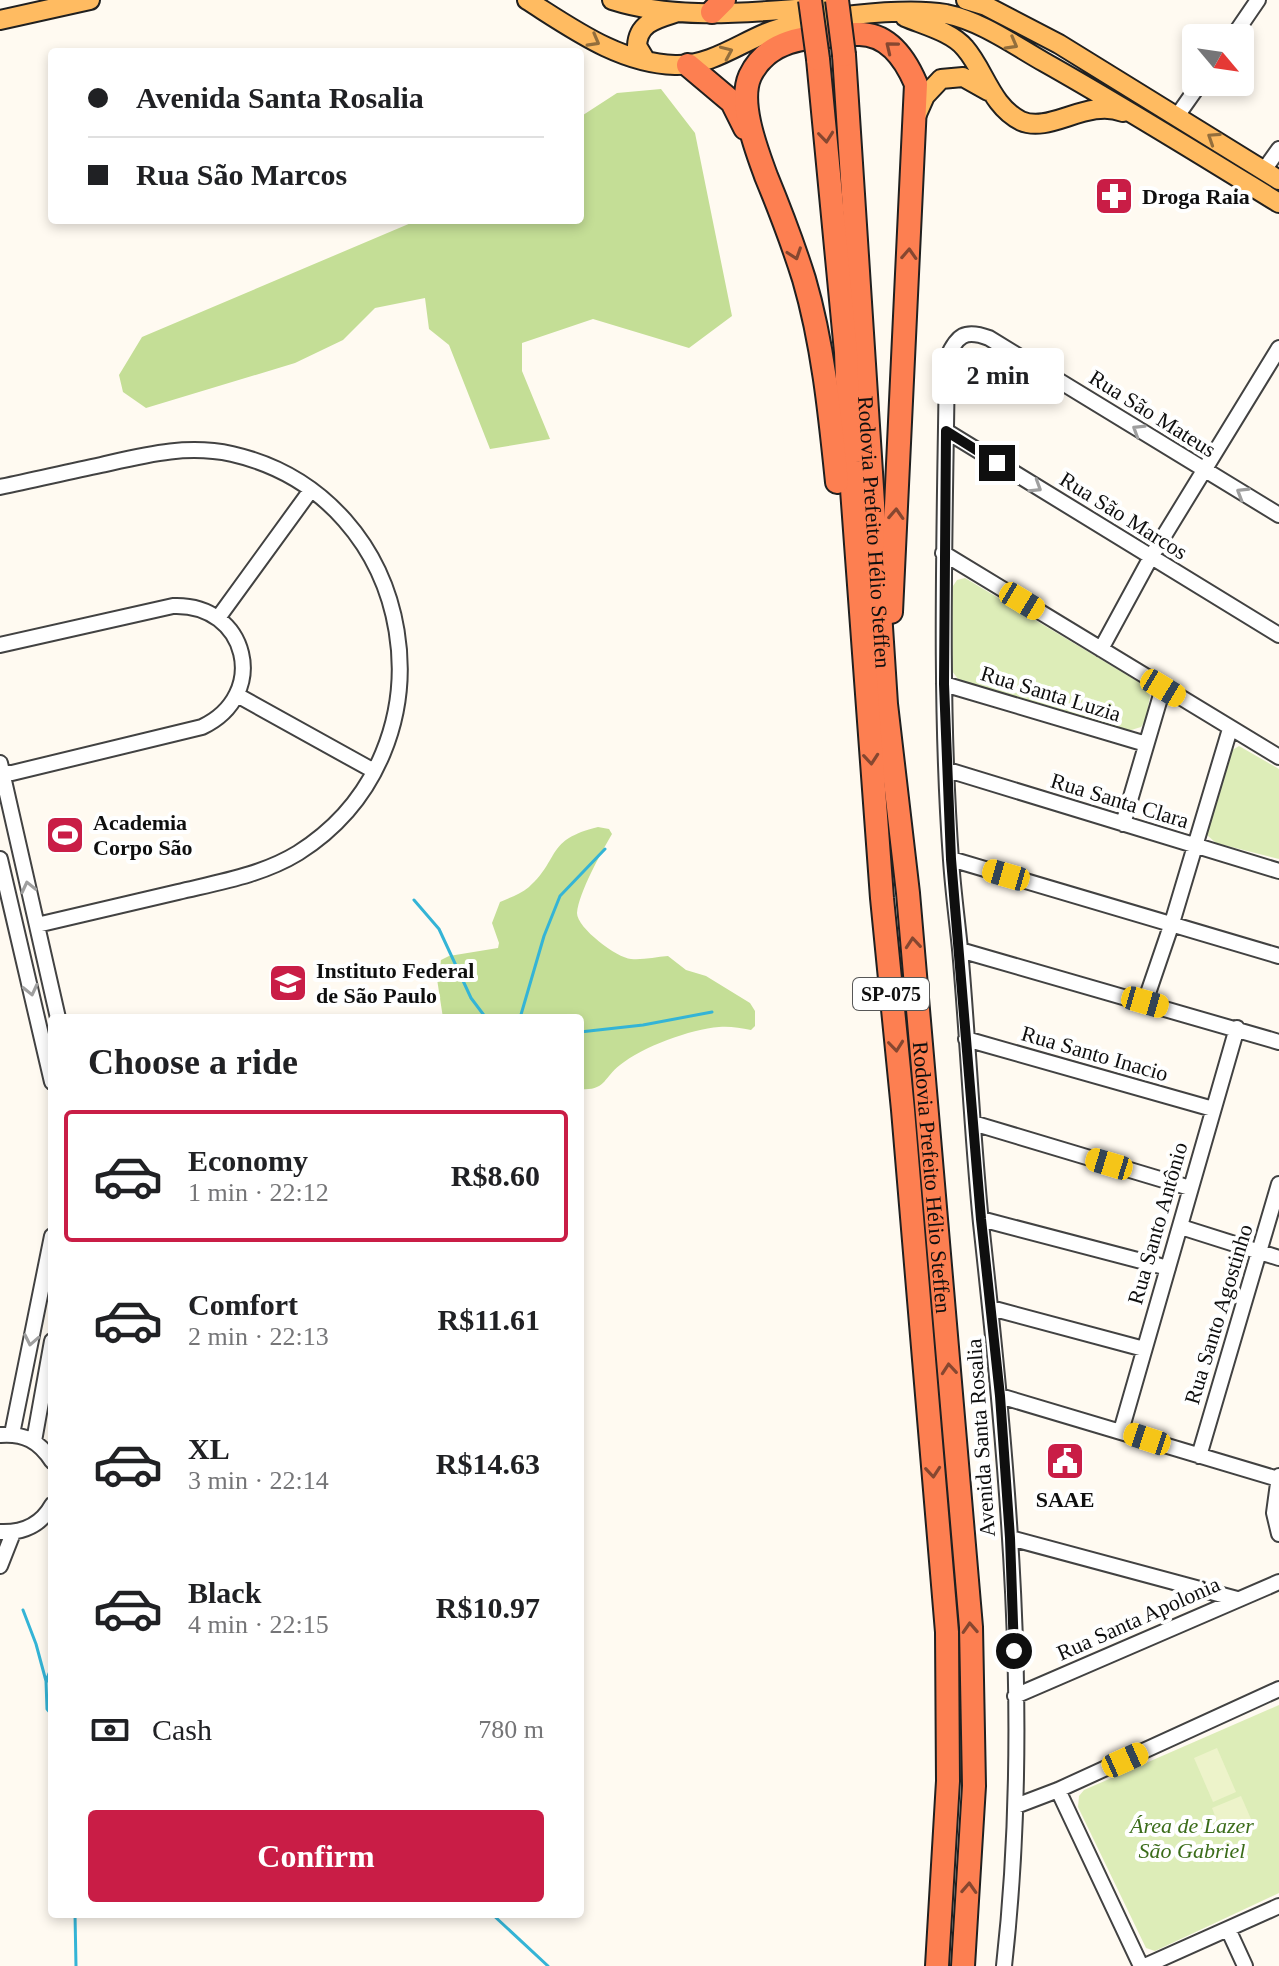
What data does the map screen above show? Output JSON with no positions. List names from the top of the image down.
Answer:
{
  "streets": {
    "highway": ["Rodovia Prefeito Hélio Steffen", "SP-075"],
    "street": [
      "Rua São Mateus",
      "Rua São Marcos",
      "Rua Santa Luzia",
      "Rua Santa Clara",
      "Rua Santo Inacio",
      "Rua Santo Antônio",
      "Rua Santo Agostinho",
      "Avenida Santa Rosalia",
      "Rua Santa Apolonia"
    ]
  },
  "crossings": [
    ["Rua São Mateus", "Avenida Santa Rosalia"],
    ["Rua São Marcos", "Avenida Santa Rosalia"],
    ["Rua Santa Luzia", "Avenida Santa Rosalia"],
    ["Rua Santa Clara", "Avenida Santa Rosalia"],
    ["Rua Santo Inacio", "Rua Santo Antônio"],
    ["Rua Santo Inacio", "Avenida Santa Rosalia"],
    ["Avenida Santa Rosalia", "Rua Santa Apolonia"]
  ],
  "one_way": ["Rua São Mateus"],
  "parks": ["Área de Lazer São Gabriel"],
  "places": {
    "pharmacy": ["Droga Raia"],
    "sports": ["Academia Corpo São"],
    "school or university": ["Instituto Federal de São Paulo"],
    "public building": ["SAAE"]
  },
  "north": "bottom right",
  "page": {
    "banner": ["Avenida Santa Rosalia", "Rua São Marcos"],
    "bubble": "2 min",
    "heading": "Choose a ride",
    "list": [
      {
        "name": "Economy",
        "note": "1 min · 22:12",
        "value": "R$8.60"
      },
      {
        "name": "Comfort",
        "note": "2 min · 22:13",
        "value": "R$11.61"
      },
      {
        "name": "XL",
        "note": "3 min · 22:14",
        "value": "R$14.63"
      },
      {
        "name": "Black",
        "note": "4 min · 22:15",
        "value": "R$10.97"
      }
    ],
    "pay": ["Cash", "780 m"],
    "buttons": "Confirm"
  }
}
